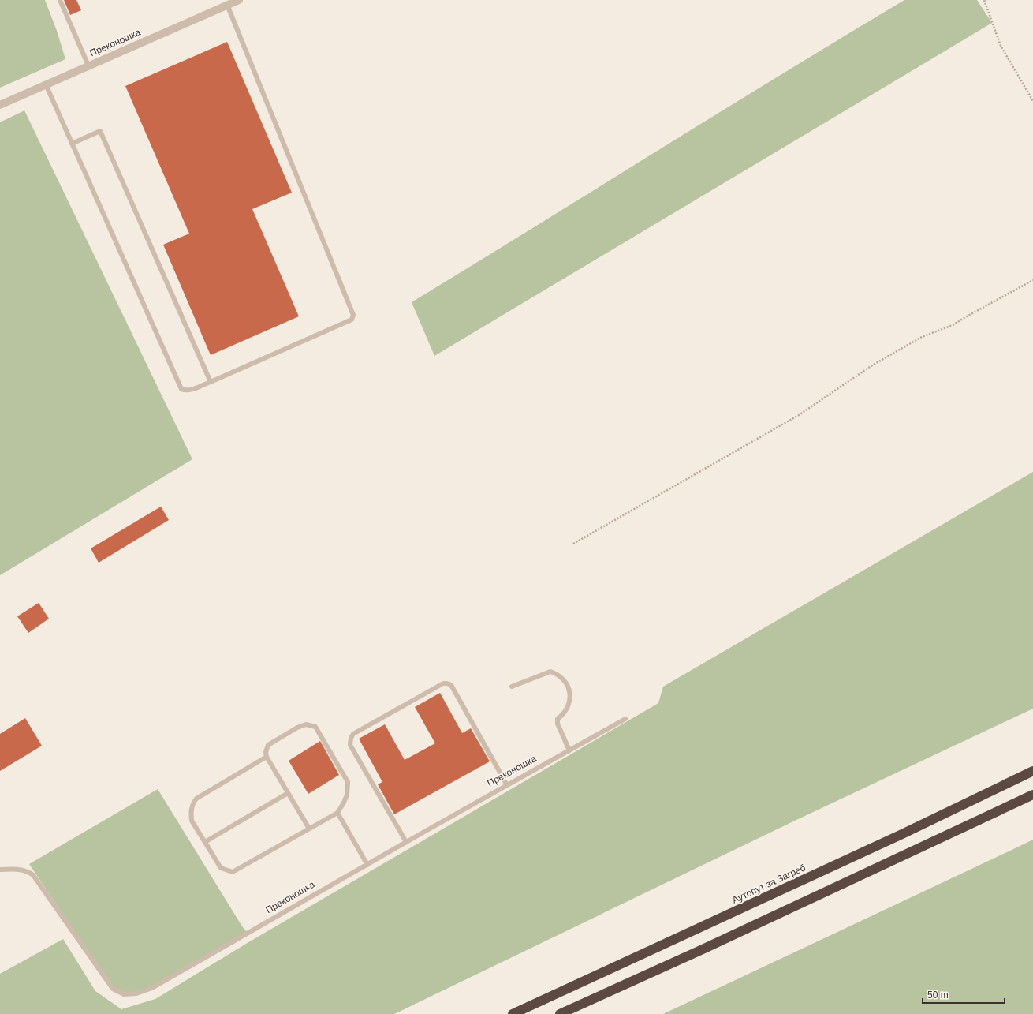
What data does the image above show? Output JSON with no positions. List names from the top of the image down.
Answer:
{
  "streets": {
    "highway": ["Аутопут за Загреб"],
    "street": ["Преконошка"]
  },
  "scale_bar": "50 m"
}
